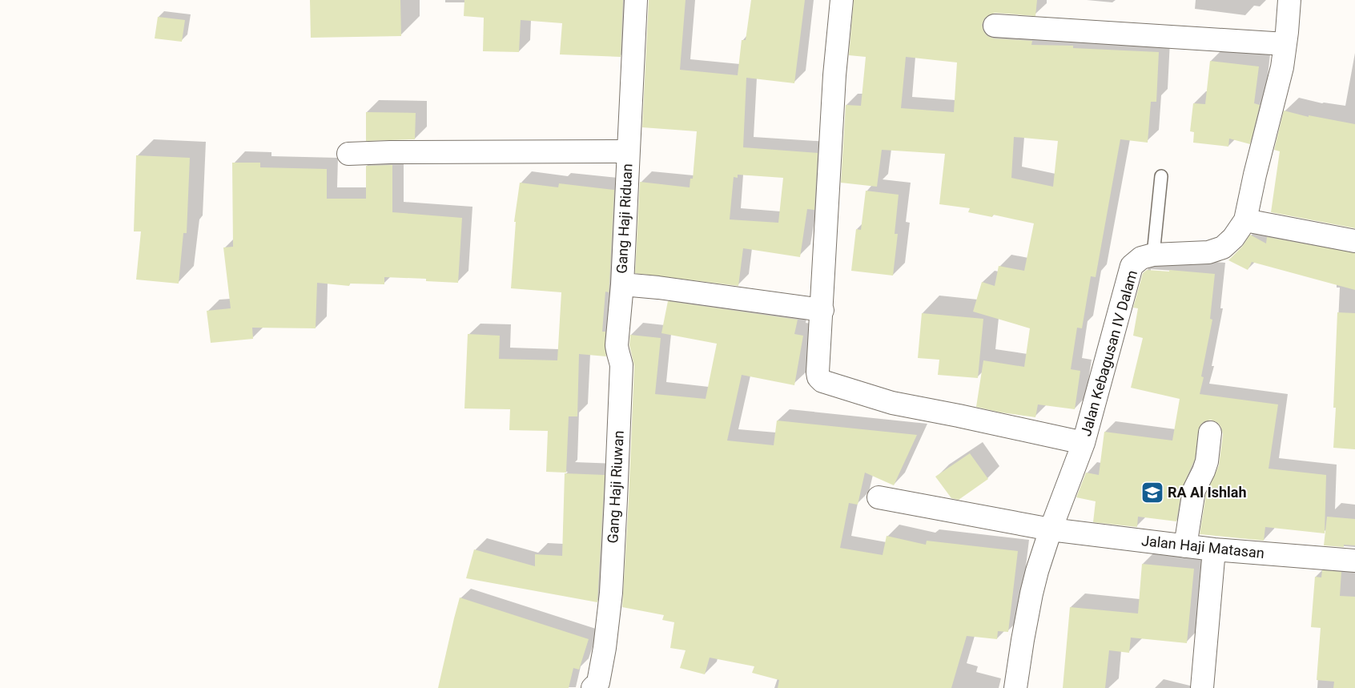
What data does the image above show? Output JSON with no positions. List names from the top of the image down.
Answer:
{
  "streets": {
    "street": [
      "Gang Haji Riduan",
      "Jalan Kebagusan IV Dalam",
      "Gang Haji Riuwan",
      "Jalan Haji Matasan"
    ]
  },
  "crossings": [
    ["Gang Haji Riduan", "Gang Haji Riuwan"],
    ["Jalan Kebagusan IV Dalam", "Jalan Haji Matasan"]
  ],
  "places": {
    "school or university": ["RA Al Ishlah"]
  }
}
